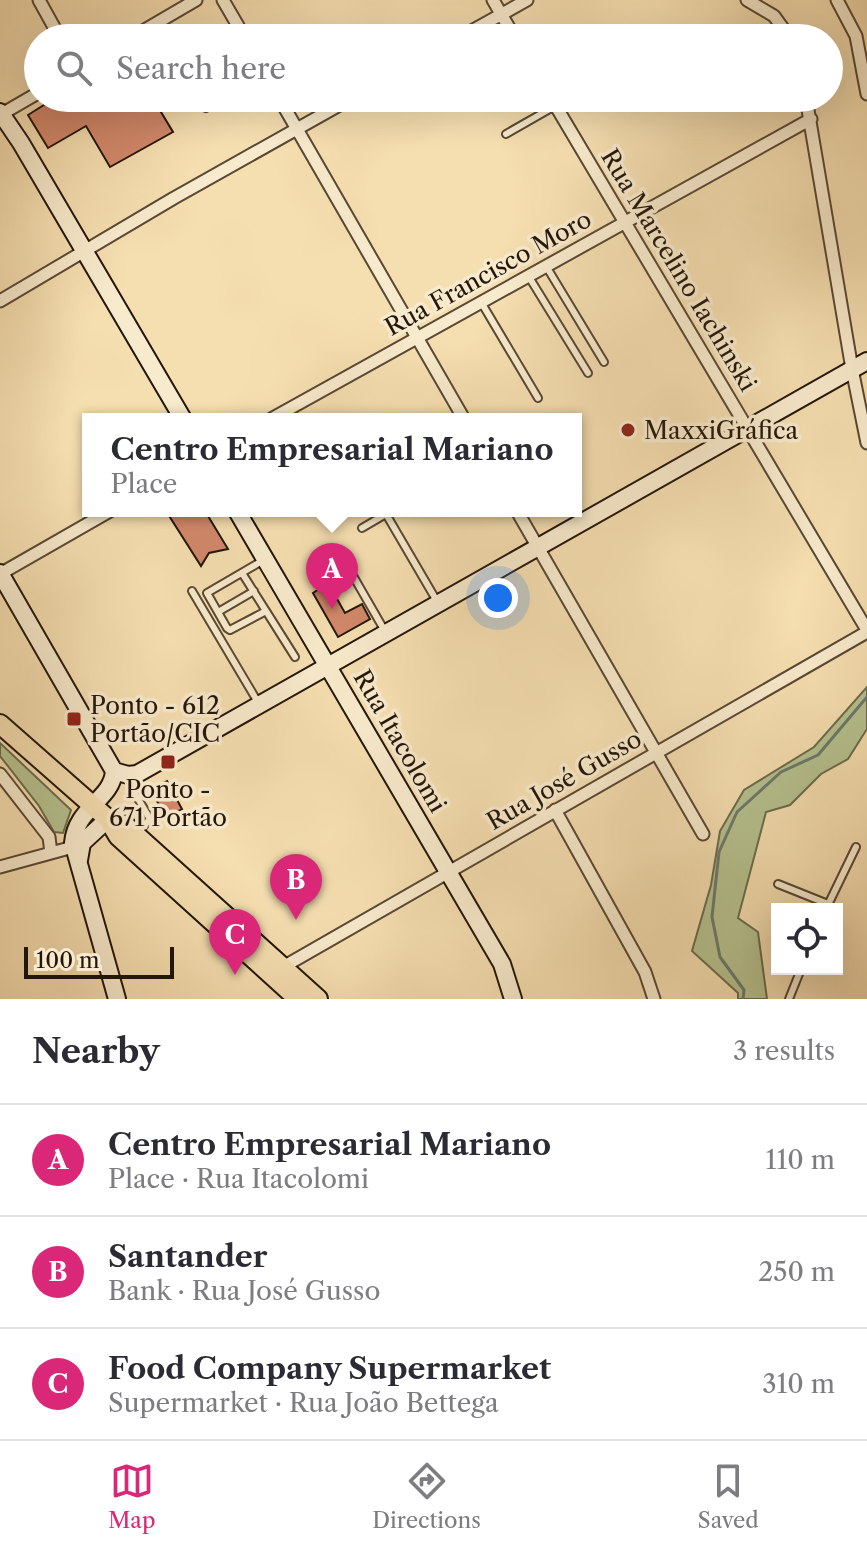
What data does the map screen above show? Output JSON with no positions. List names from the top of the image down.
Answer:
{
  "streets": {
    "main road": ["Rua Itacolomi"],
    "street": ["Rua Marcelino Iachinski", "Rua Francisco Moro", "Rua José Gusso"]
  },
  "crossings": [
    ["Rua Marcelino Iachinski", "Rua Francisco Moro"],
    ["Rua Marcelino Iachinski", "Rua José Gusso"],
    ["Rua Itacolomi", "Rua José Gusso"]
  ],
  "places": {
    "other": ["MaxxiGráfica"],
    "transit": ["Ponto - 612 Portão/CIC", "Ponto - 671 Portão"]
  },
  "scale_bar": "100 m",
  "page": {
    "search": "Search here",
    "popup": ["Centro Empresarial Mariano", "Place"],
    "pins": ["A", "B", "C"],
    "scale": "100 m",
    "heading": ["Nearby", "3 results"],
    "list": [
      {
        "mark": "A",
        "name": "Centro Empresarial Mariano",
        "note": "Place · Rua Itacolomi",
        "value": "110 m"
      },
      {
        "mark": "B",
        "name": "Santander",
        "note": "Bank · Rua José Gusso",
        "value": "250 m"
      },
      {
        "mark": "C",
        "name": "Food Company Supermarket",
        "note": "Supermarket · Rua João Bettega",
        "value": "310 m"
      }
    ],
    "nav": ["Map", "Directions", "Saved"]
  }
}
